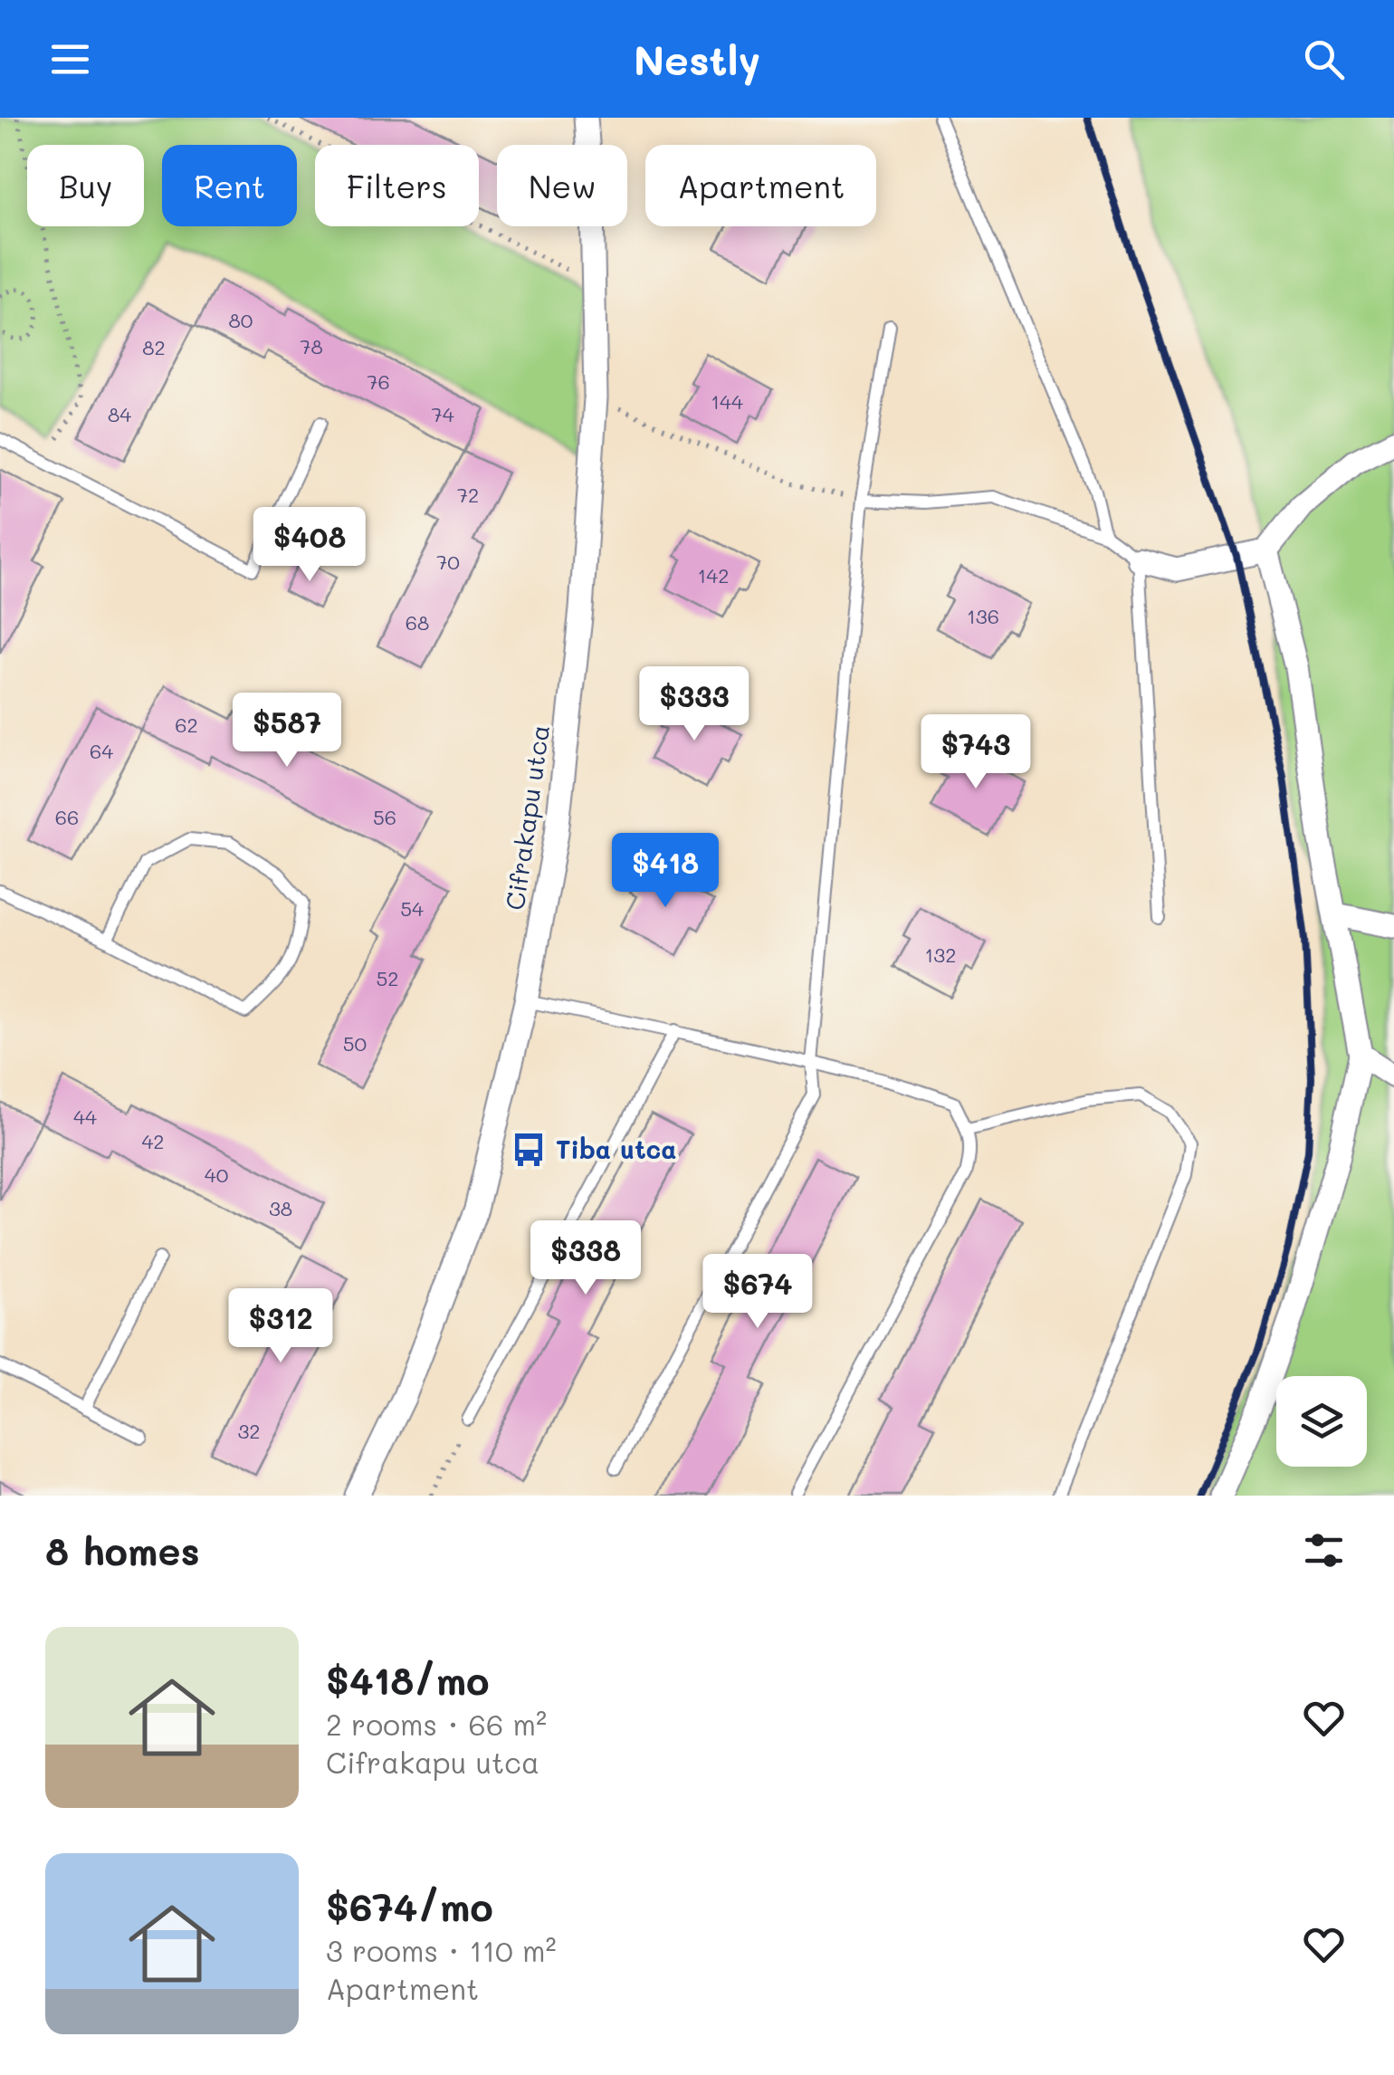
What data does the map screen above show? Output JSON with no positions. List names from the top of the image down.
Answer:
{
  "streets": {
    "street": ["Cifrakapu utca"]
  },
  "places": {
    "bus stop": ["Tiba utca"]
  },
  "house_numbers": [
    "80",
    "78",
    "82",
    "76",
    "144",
    "84",
    "74",
    "72",
    "70",
    "142",
    "136",
    "68",
    "62",
    "64",
    "66",
    "56",
    "54",
    "132",
    "52",
    "50",
    "44",
    "42",
    "40",
    "38",
    "32"
  ],
  "page": {
    "header": "Nestly",
    "chip": [
      "Buy",
      "Rent",
      "Filters",
      "New",
      "Apartment"
    ],
    "price": [
      "$408",
      "$333",
      "$587",
      "$743",
      "$418",
      "$338",
      "$674",
      "$312"
    ],
    "heading": "8 homes",
    "list": [
      {
        "name": "$418/mo",
        "note": "2 rooms · 66 m² · Cifrakapu utca"
      },
      {
        "name": "$674/mo",
        "note": "3 rooms · 110 m² · Apartment"
      }
    ]
  }
}
